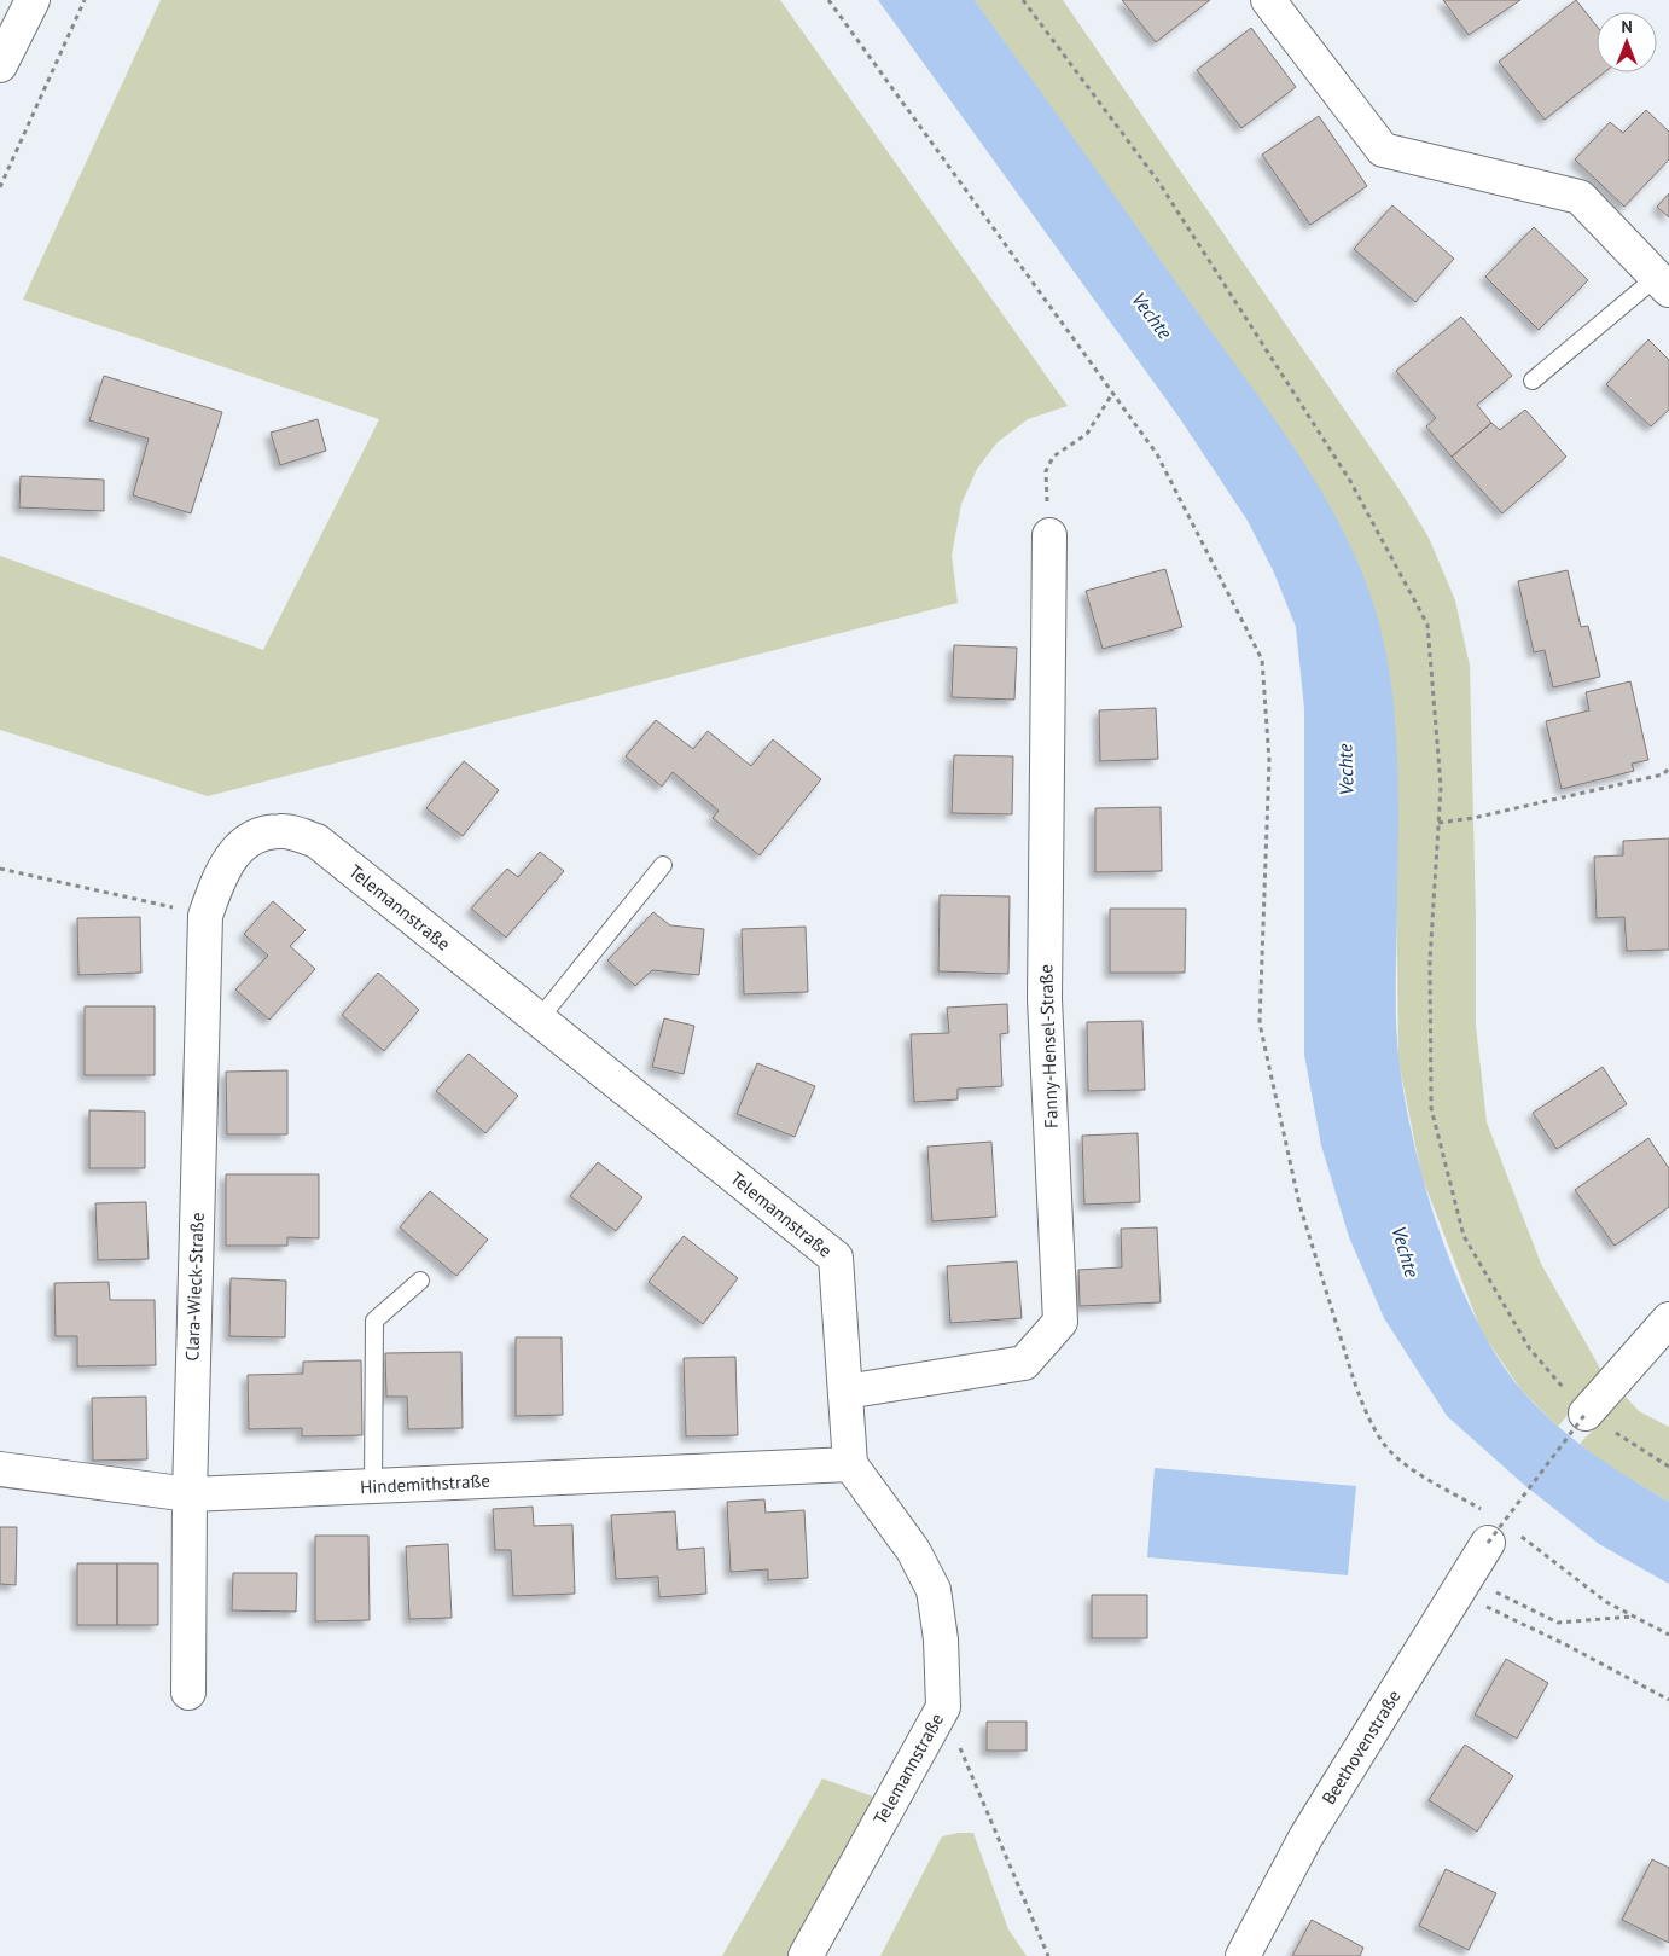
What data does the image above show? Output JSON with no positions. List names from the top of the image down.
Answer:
{
  "streets": {
    "street": [
      "Telemannstraße",
      "Fanny-Hensel-Straße",
      "Clara-Wieck-Straße",
      "Hindemithstraße",
      "Beethovenstraße"
    ]
  },
  "crossings": [
    ["Telemannstraße", "Fanny-Hensel-Straße"],
    ["Telemannstraße", "Clara-Wieck-Straße"],
    ["Telemannstraße", "Hindemithstraße"],
    ["Clara-Wieck-Straße", "Hindemithstraße"]
  ],
  "water": ["Vechte"],
  "north": "top"
}
